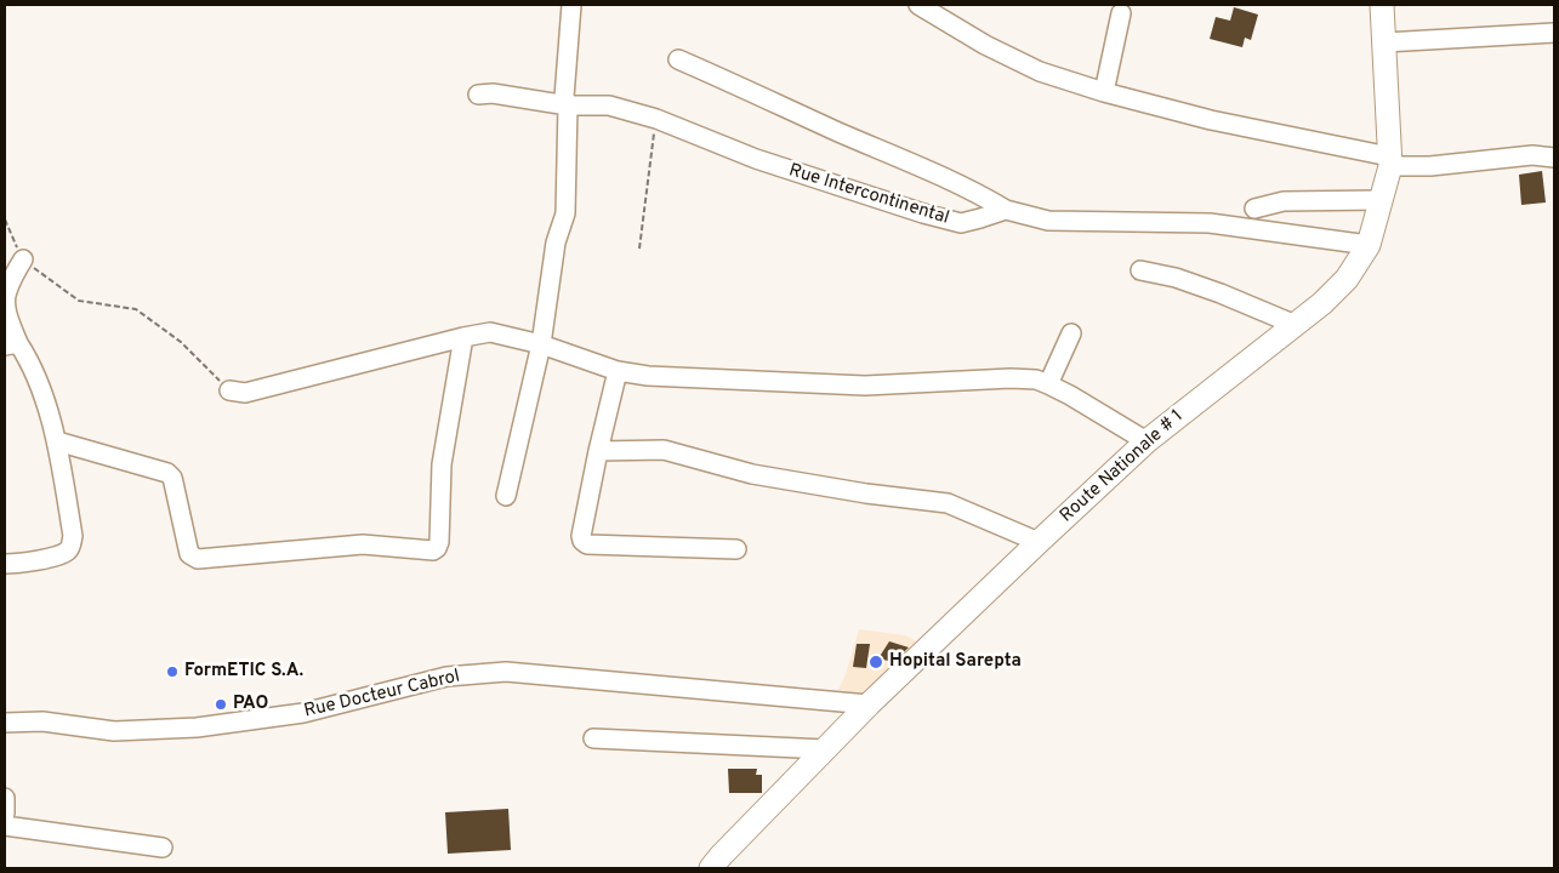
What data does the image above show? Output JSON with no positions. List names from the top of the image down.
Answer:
{
  "streets": {
    "main road": ["Route Nationale # 1"],
    "street": ["Rue Intercontinental", "Rue Docteur Cabrol"]
  },
  "crossings": [
    ["Route Nationale # 1", "Rue Docteur Cabrol"]
  ],
  "places": ["Hopital Sarepta", "FormETIC S.A.", "PAO"]
}
